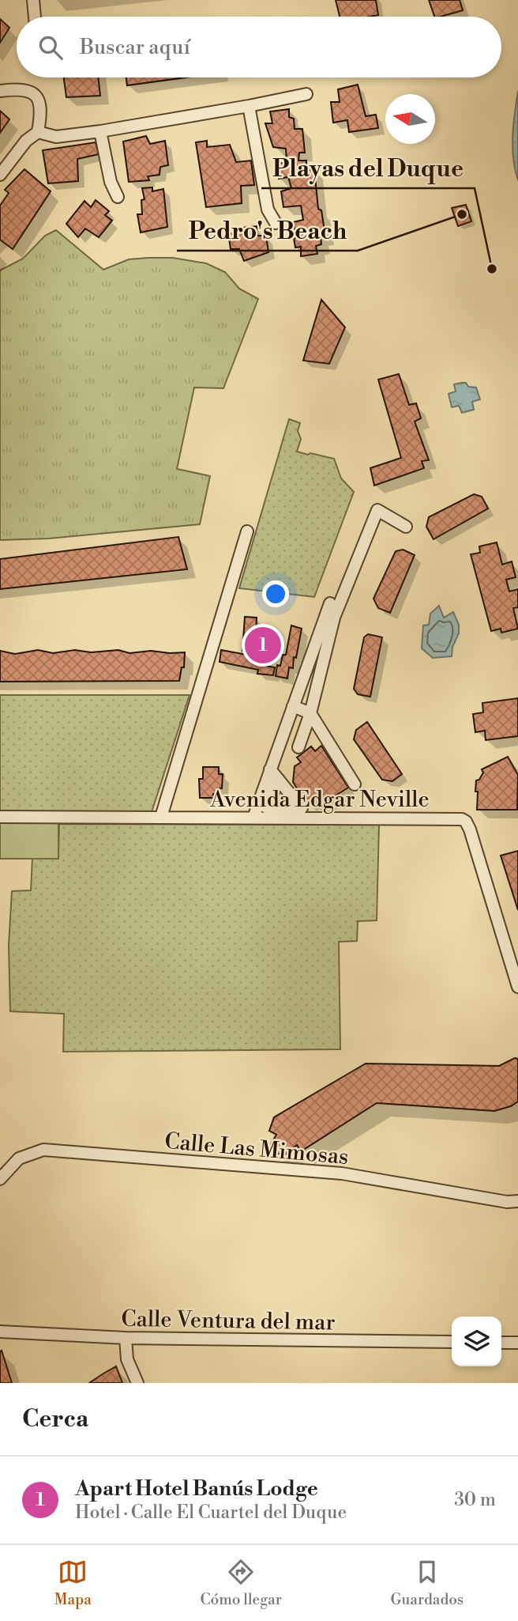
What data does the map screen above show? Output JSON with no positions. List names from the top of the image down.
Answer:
{
  "streets": {
    "street": ["Avenida Edgar Neville", "Calle Las Mimosas", "Calle Ventura del mar"]
  },
  "places": ["Pedro's Beach", "Playas del Duque"],
  "north": "left",
  "page": {
    "search": "Buscar aquí",
    "pins": "1",
    "heading": "Cerca",
    "list": [
      {
        "mark": "1",
        "name": "Apart Hotel Banús Lodge",
        "note": "Hotel · Calle El Cuartel del Duque",
        "value": "30 m"
      }
    ],
    "nav": ["Mapa", "Cómo llegar", "Guardados"]
  }
}
